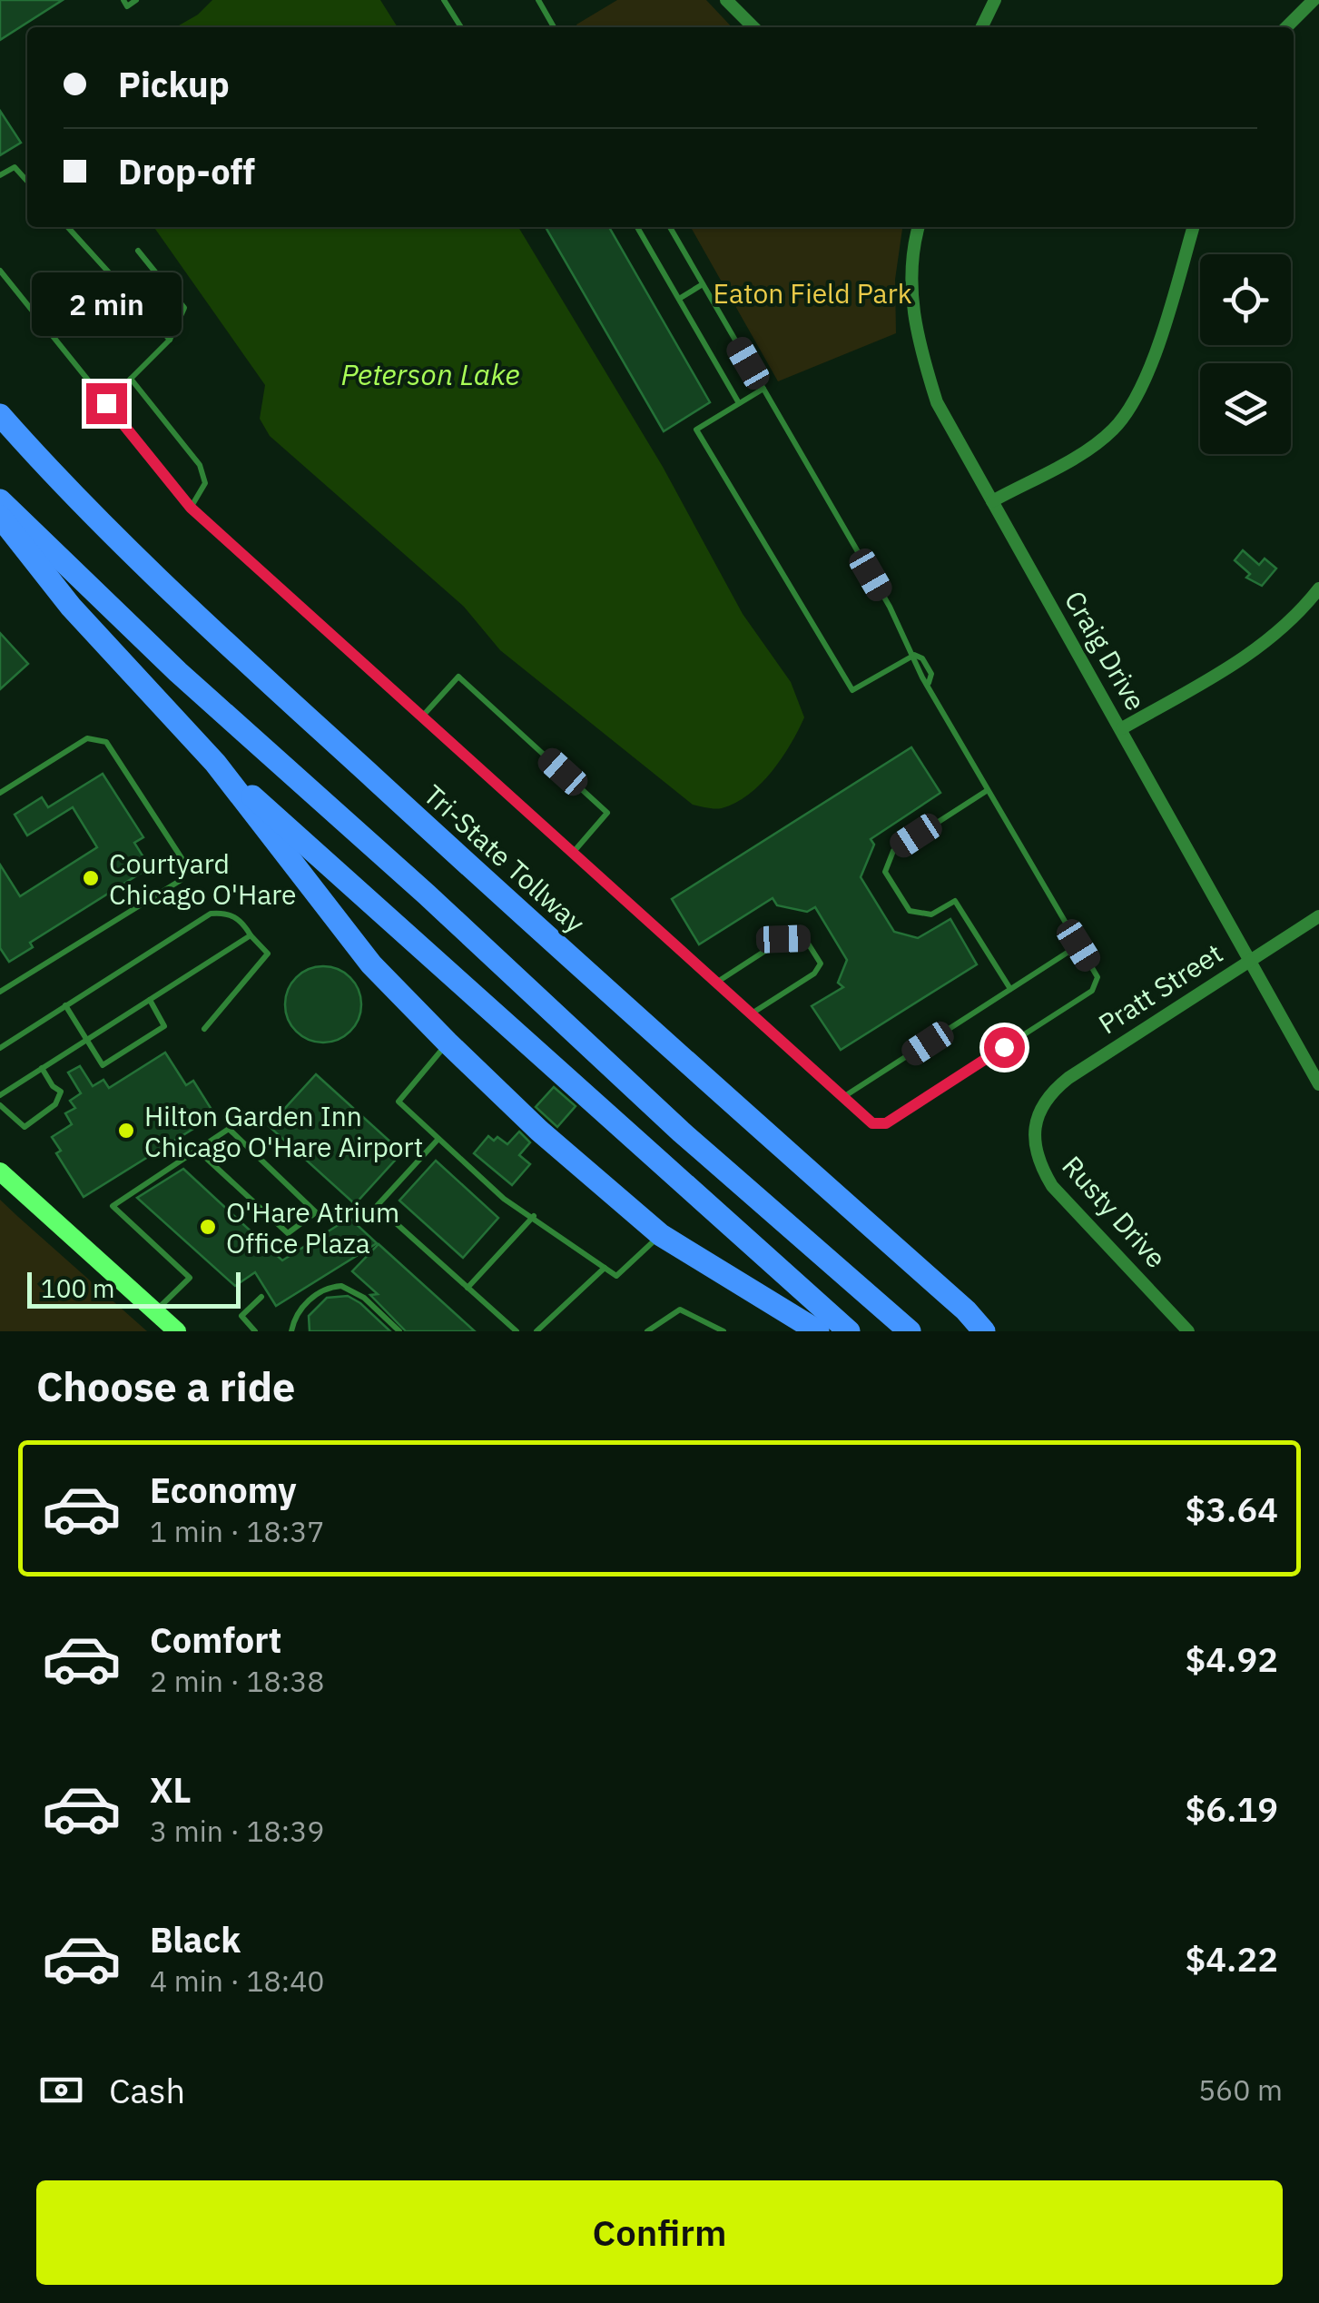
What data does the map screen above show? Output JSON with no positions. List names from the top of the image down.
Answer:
{
  "streets": {
    "highway": ["Tri-State Tollway"],
    "street": ["Craig Drive", "Pratt Street", "Rusty Drive"]
  },
  "crossings": [
    ["Craig Drive", "Pratt Street"],
    ["Pratt Street", "Rusty Drive"]
  ],
  "water": ["Peterson Lake"],
  "parks": ["Eaton Field Park"],
  "places": ["Courtyard Chicago O'Hare", "Hilton Garden Inn Chicago O'Hare Airport", "O'Hare Atrium Office Plaza"],
  "scale_bar": "100 m",
  "page": {
    "banner": ["Pickup", "Drop-off"],
    "bubble": "2 min",
    "scale": "100 m",
    "heading": "Choose a ride",
    "list": [
      {
        "name": "Economy",
        "note": "1 min · 18:37",
        "value": "$3.64"
      },
      {
        "name": "Comfort",
        "note": "2 min · 18:38",
        "value": "$4.92"
      },
      {
        "name": "XL",
        "note": "3 min · 18:39",
        "value": "$6.19"
      },
      {
        "name": "Black",
        "note": "4 min · 18:40",
        "value": "$4.22"
      }
    ],
    "pay": ["Cash", "560 m"],
    "buttons": "Confirm"
  }
}
